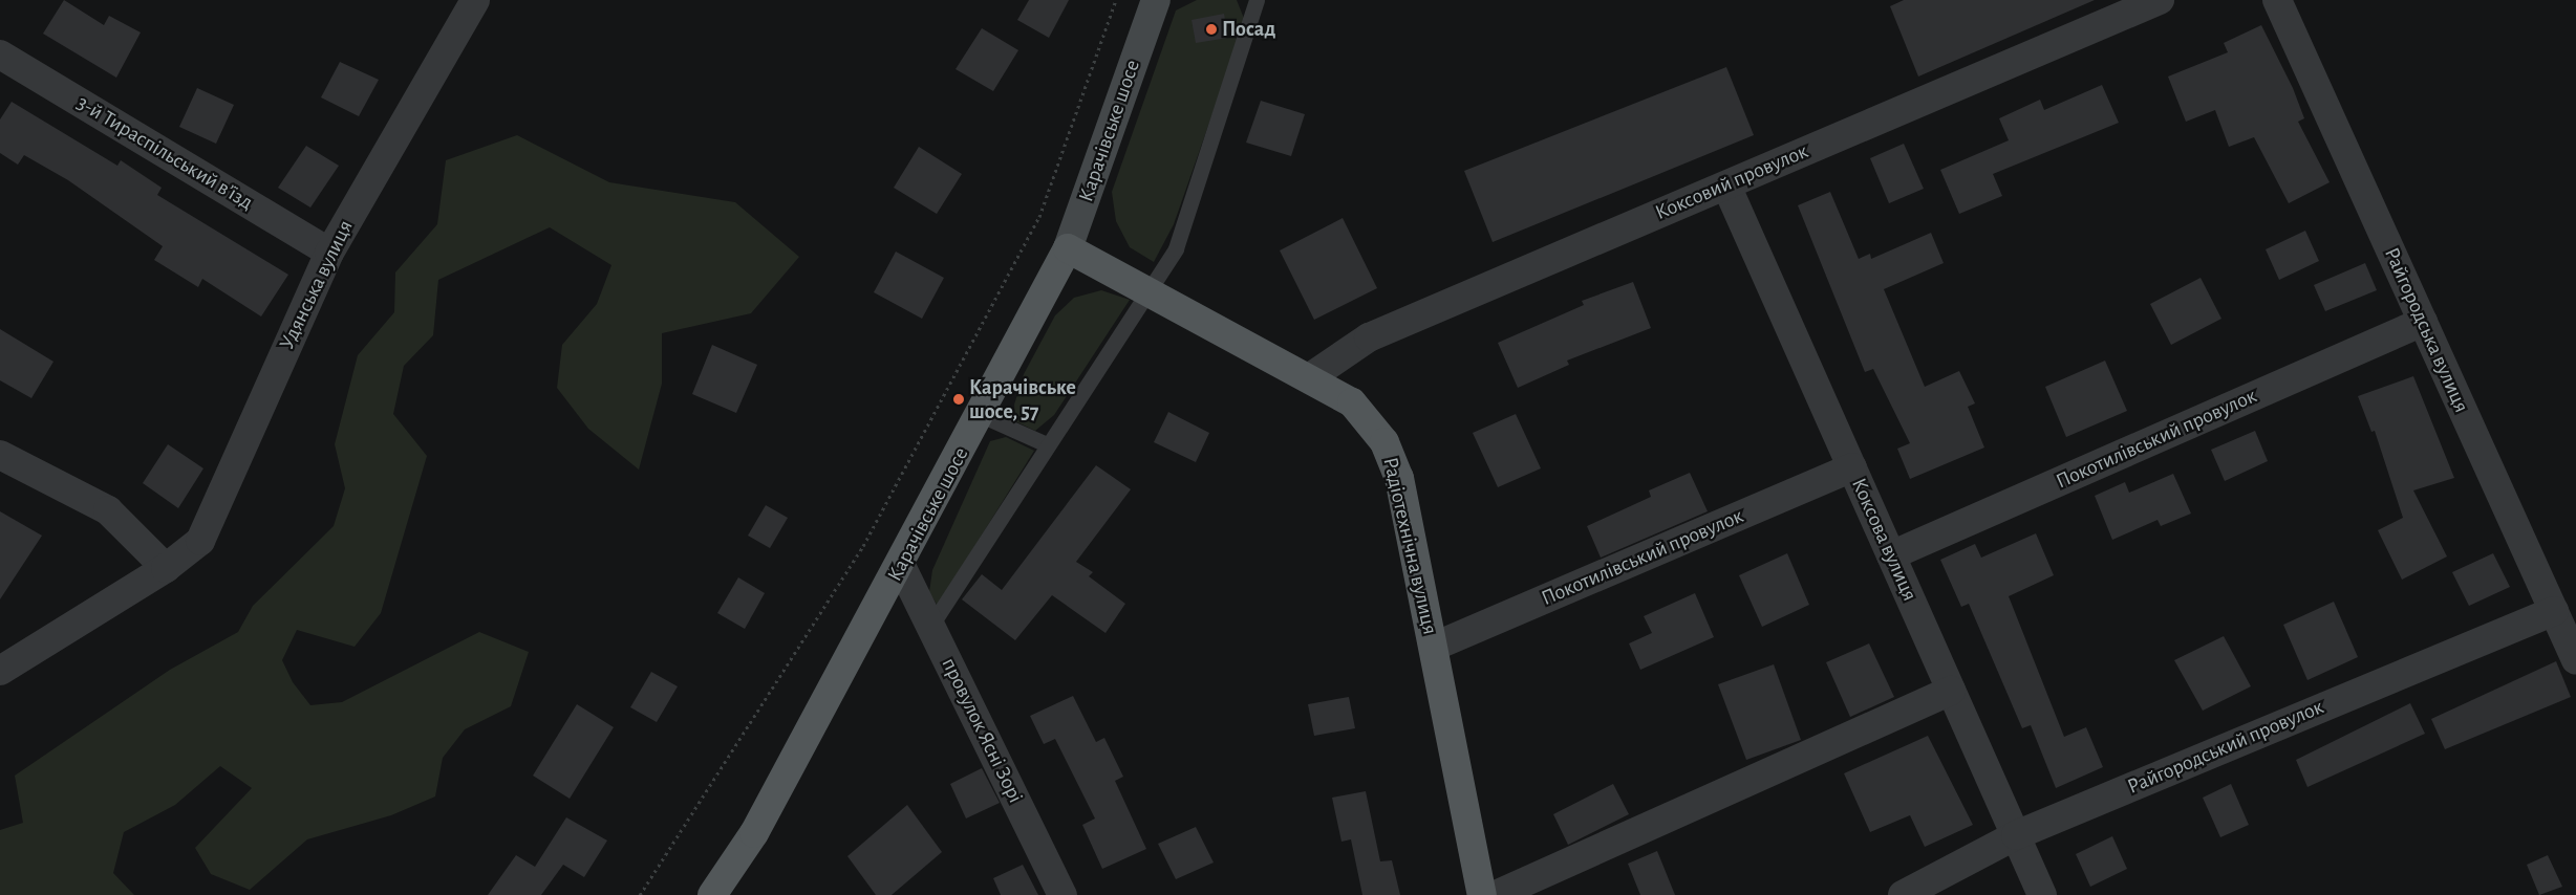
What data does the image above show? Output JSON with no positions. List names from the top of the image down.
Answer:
{
  "streets": {
    "main road": ["Карачівське шосе", "Радіотехнічна вулиця"],
    "street": [
      "3-й Тираспільський в’їзд",
      "Коксовий провулок",
      "Удянська вулиця",
      "Райгородська вулиця",
      "Покотилівський провулок",
      "Коксова вулиця",
      "провулок Ясні Зорі",
      "Райгородський провулок"
    ]
  },
  "crossings": [
    ["Карачівське шосе", "Радіотехнічна вулиця"],
    ["Карачівське шосе", "провулок Ясні Зорі"],
    ["3-й Тираспільський в’їзд", "Удянська вулиця"],
    ["Коксовий провулок", "Коксова вулиця"],
    ["Коксовий провулок", "Радіотехнічна вулиця"],
    ["Райгородська вулиця", "Покотилівський провулок"],
    ["Райгородська вулиця", "Райгородський провулок"],
    ["Покотилівський провулок", "Коксова вулиця"],
    ["Покотилівський провулок", "Радіотехнічна вулиця"],
    ["Коксова вулиця", "Райгородський провулок"]
  ],
  "places": ["Посад", "Карачівське шосе, 57"]
}
